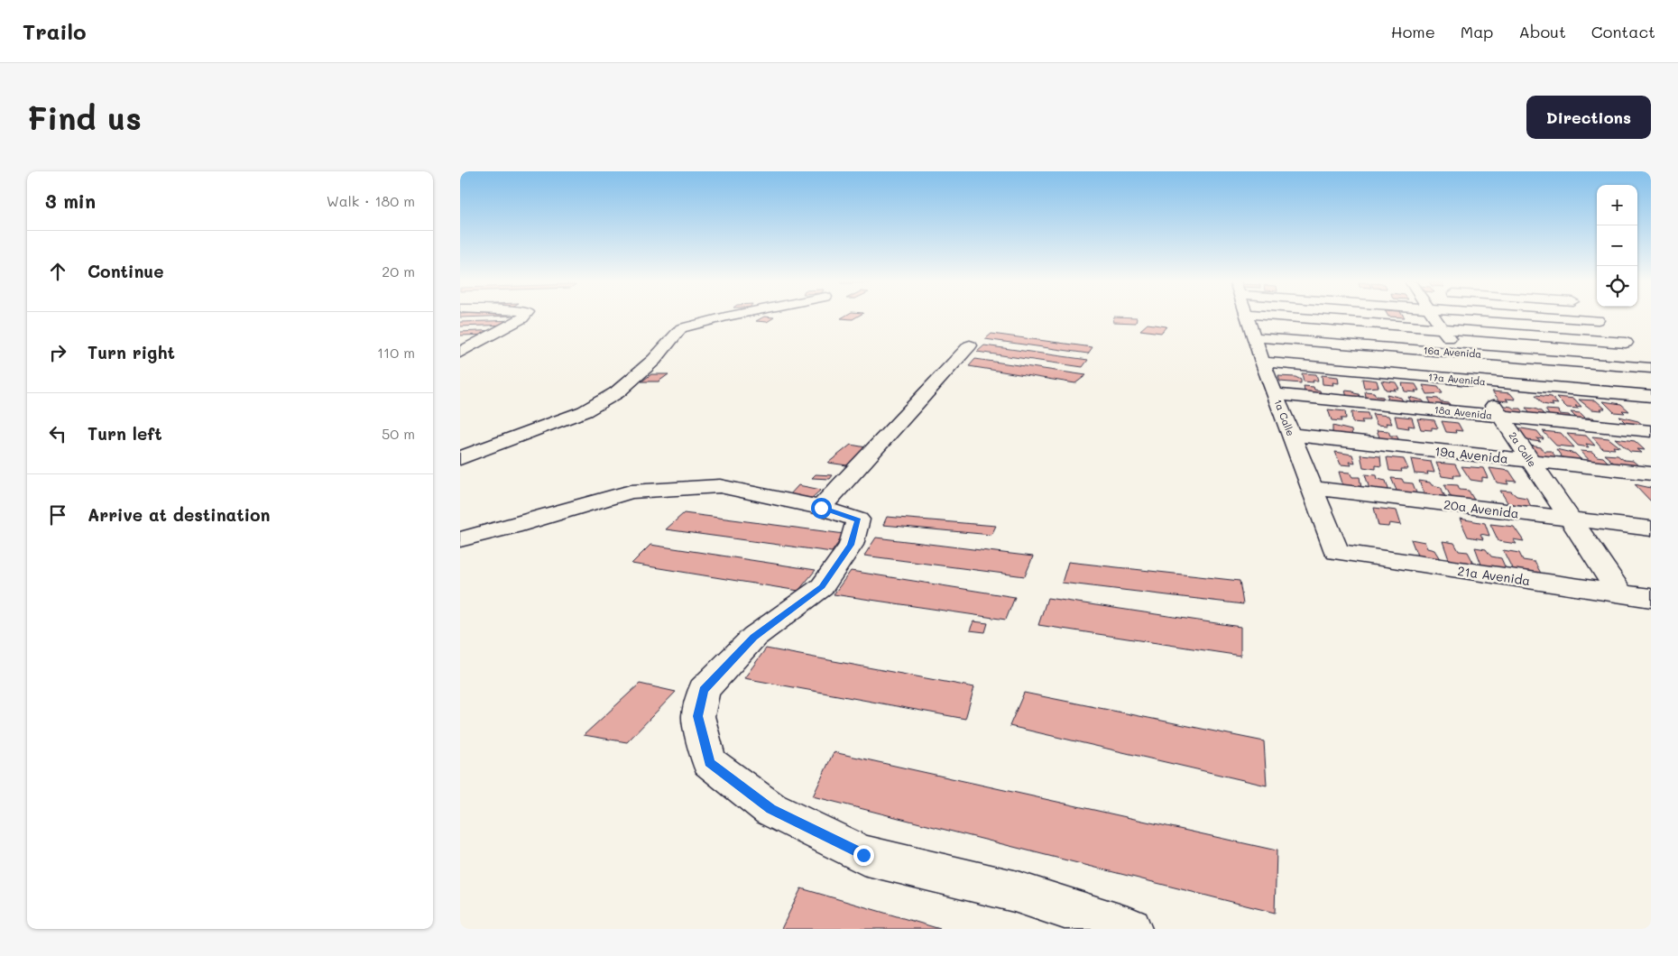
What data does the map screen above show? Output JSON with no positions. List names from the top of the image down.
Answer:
{
  "streets": {
    "street": [
      "16a Avenida",
      "17a Avenida",
      "18a Avenida",
      "1a Calle",
      "2a Calle",
      "19a Avenida",
      "20a Avenida",
      "21a Avenida"
    ]
  },
  "crossings": [
    ["16a Avenida", "1a Calle"],
    ["16a Avenida", "2a Calle"],
    ["17a Avenida", "1a Calle"],
    ["17a Avenida", "2a Calle"],
    ["18a Avenida", "1a Calle"],
    ["18a Avenida", "2a Calle"],
    ["1a Calle", "19a Avenida"],
    ["1a Calle", "20a Avenida"],
    ["1a Calle", "21a Avenida"],
    ["2a Calle", "19a Avenida"],
    ["2a Calle", "20a Avenida"],
    ["2a Calle", "21a Avenida"]
  ],
  "page": {
    "header": "Trailo",
    "nav": [
      "Home",
      "Map",
      "About",
      "Contact"
    ],
    "buttons": "Directions",
    "title": "Find us",
    "heading": ["3 min", "Walk · 180 m"],
    "map_buttons": ["+", "−"],
    "list": [
      ["Continue", "20 m"],
      ["Turn right", "110 m"],
      ["Turn left", "50 m"],
      "Arrive at destination"
    ]
  }
}
